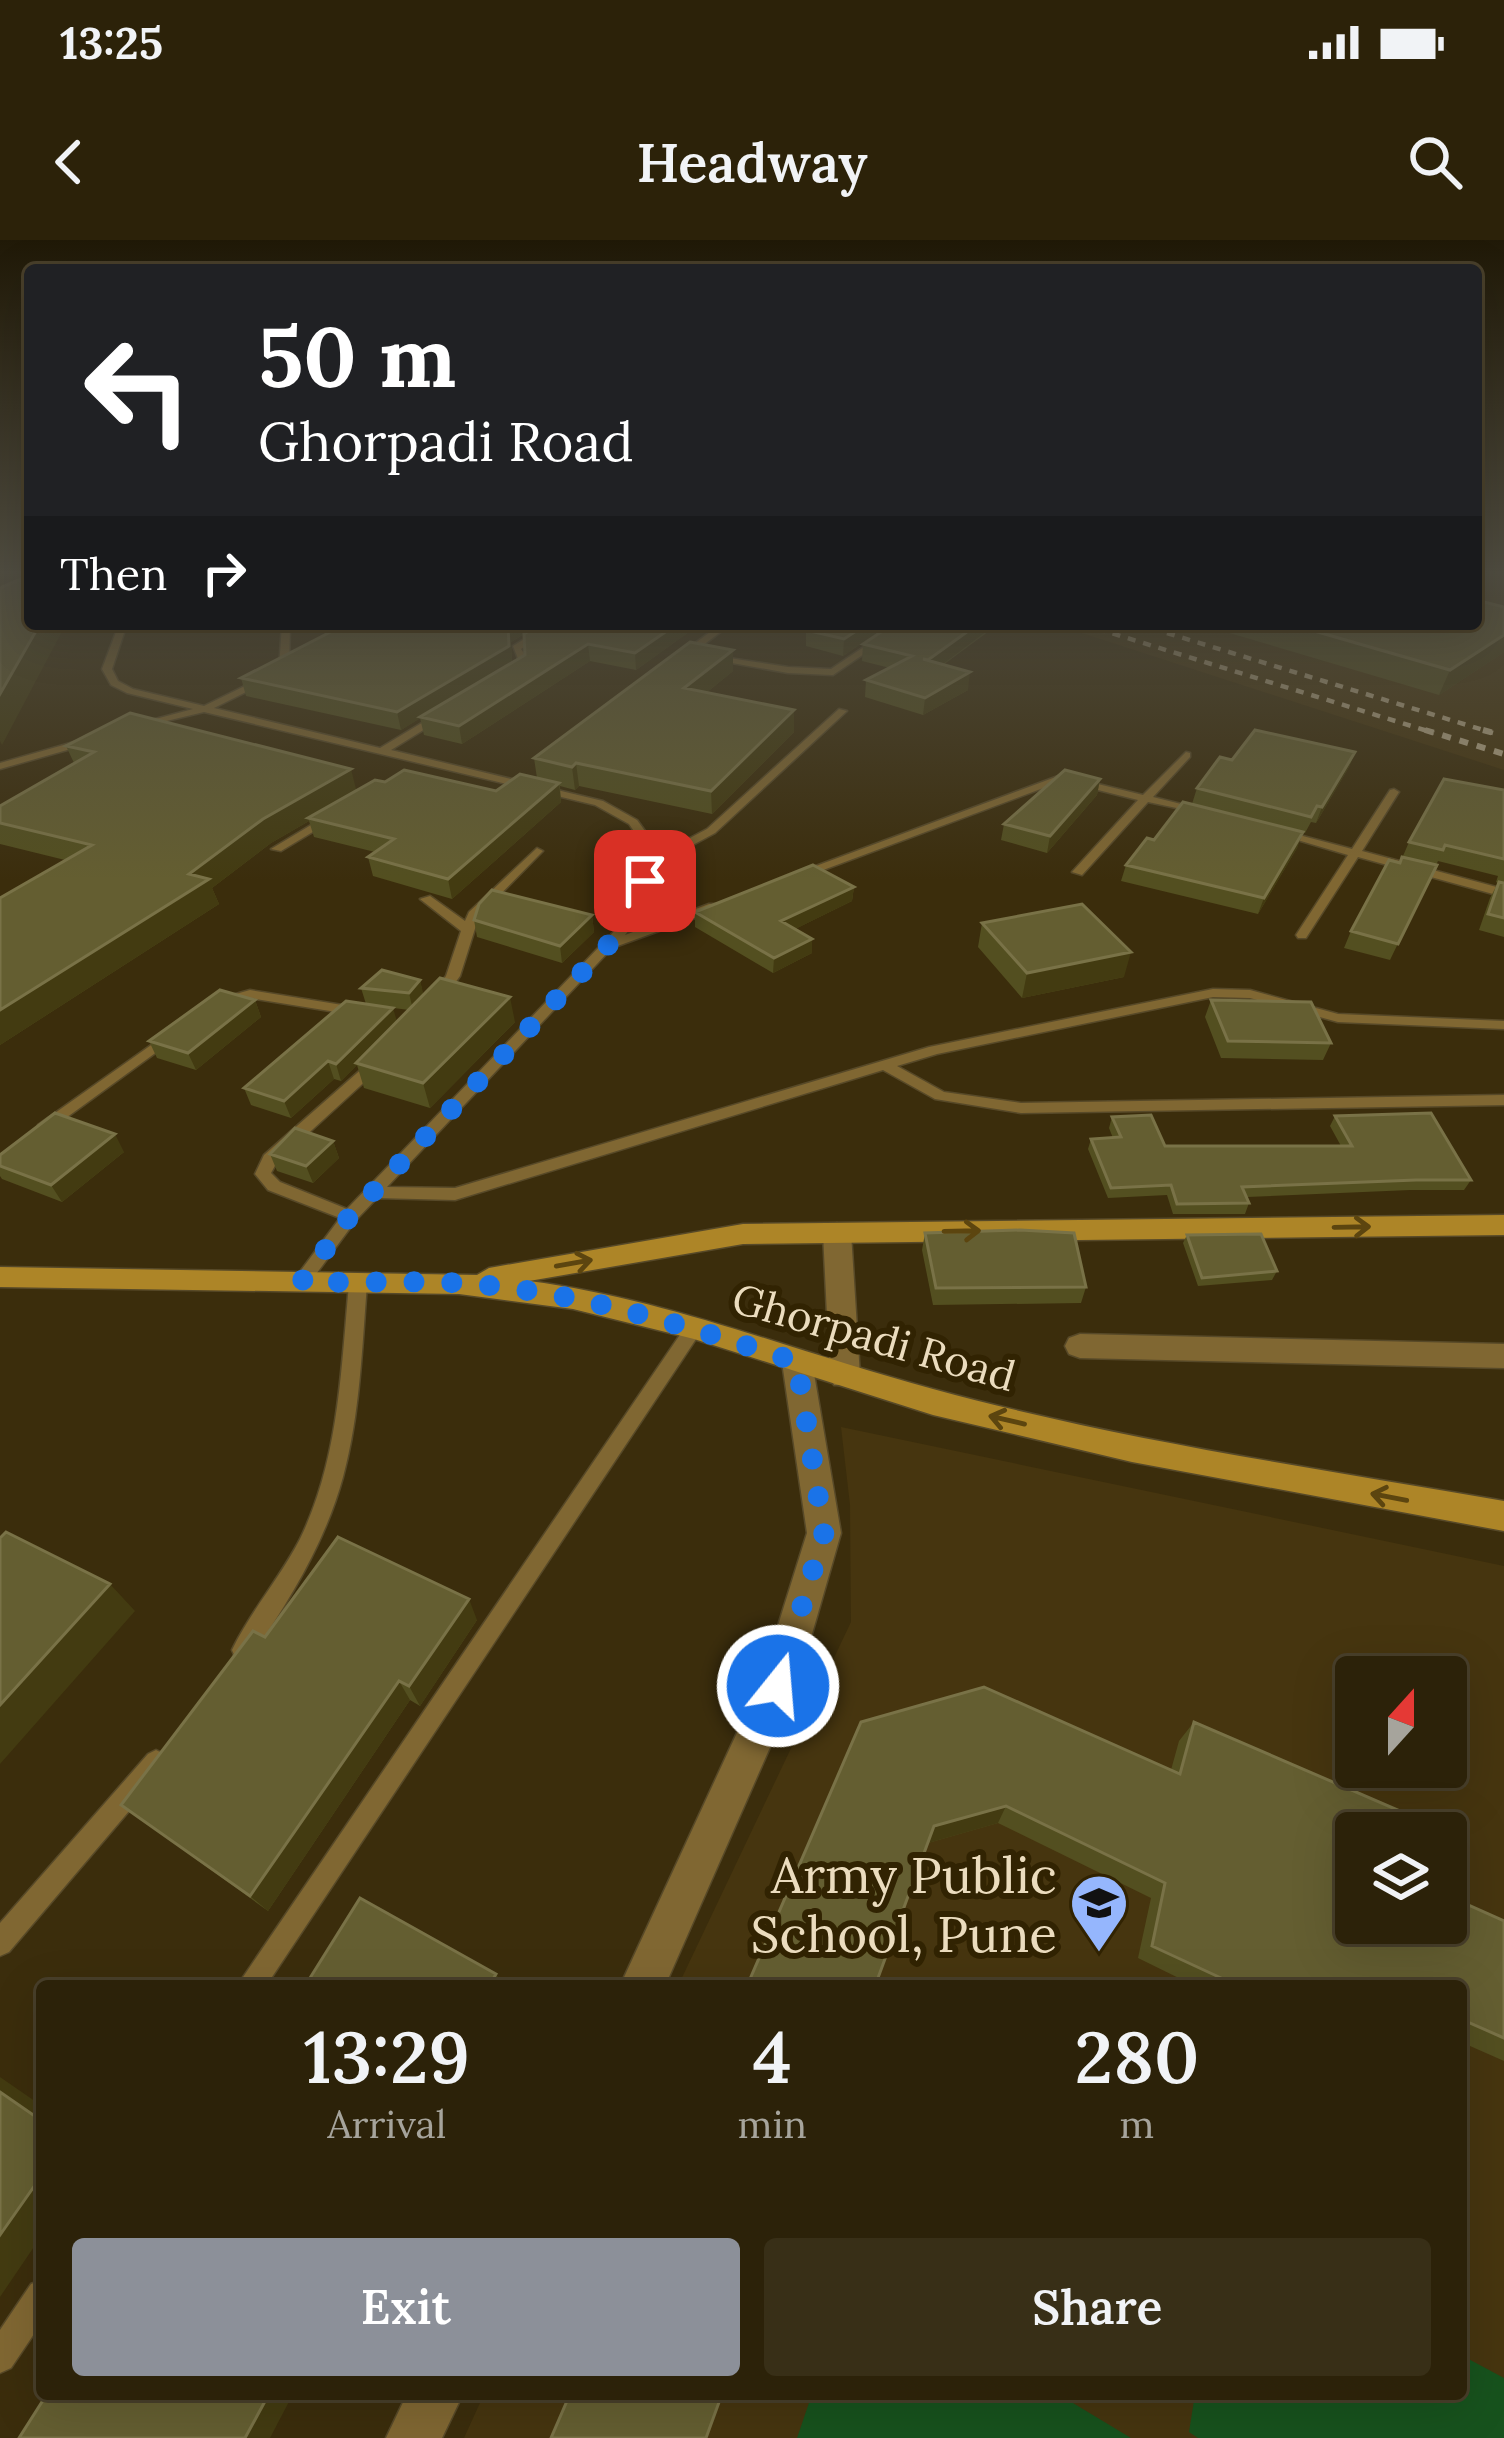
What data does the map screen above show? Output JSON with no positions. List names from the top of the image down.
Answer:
{
  "streets": {
    "main road": ["Ghorpadi Road"]
  },
  "places": {
    "school or university": ["Army Public School, Pune"]
  },
  "north": "top",
  "page": {
    "status": "13:25",
    "header": "Headway",
    "turn": ["50 m", "Ghorpadi Road"],
    "then": "Then",
    "eta": [
      "13:29",
      "Arrival",
      "4",
      "min",
      "280",
      "m"
    ],
    "buttons": ["Exit", "Share"]
  }
}
